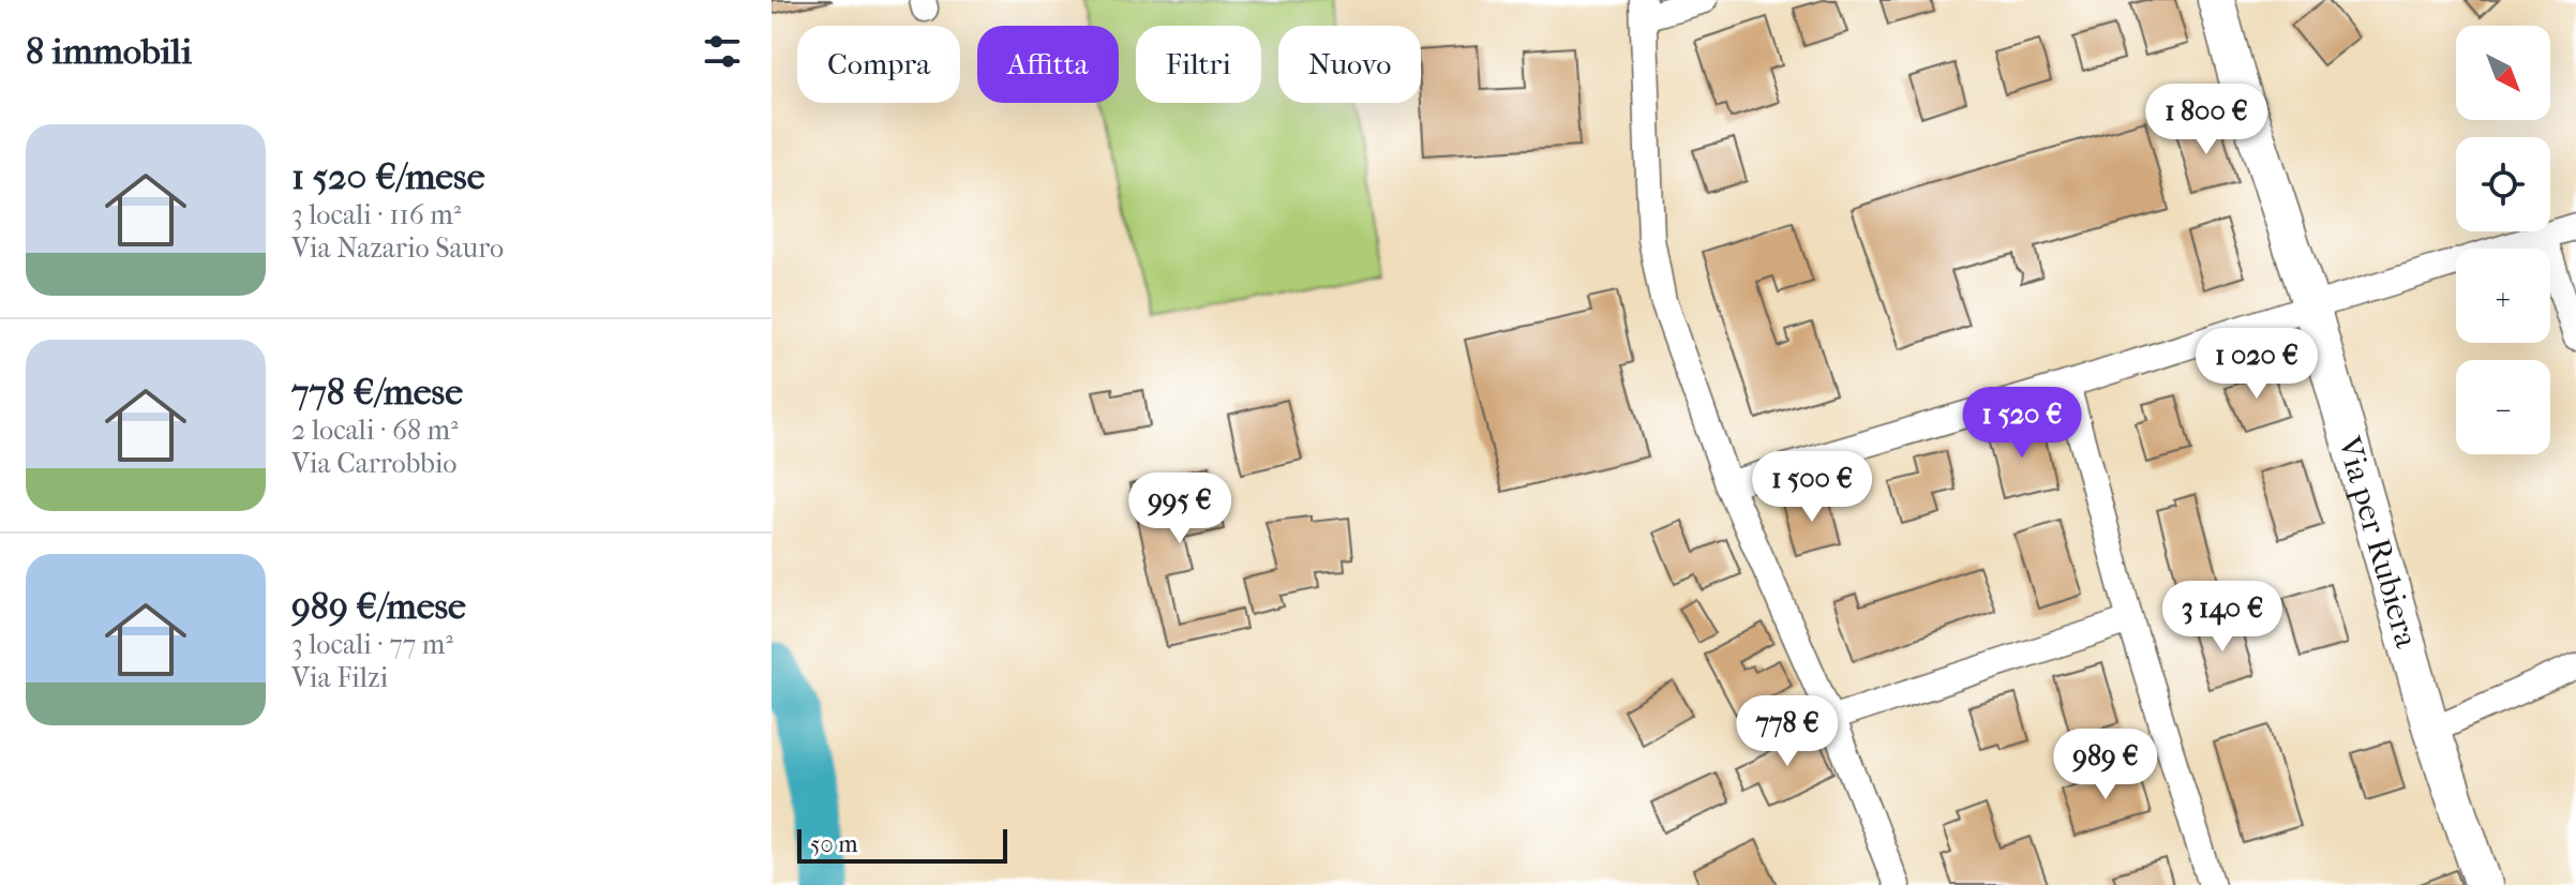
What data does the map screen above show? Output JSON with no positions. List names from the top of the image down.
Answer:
{
  "streets": {
    "street": ["Via per Rubiera"]
  },
  "scale_bar": "50 m",
  "north": "bottom right",
  "page": {
    "heading": "8 immobili",
    "map_buttons": ["+", "−"],
    "chip": [
      "Compra",
      "Affitta",
      "Filtri",
      "Nuovo"
    ],
    "price": [
      "1 800 €",
      "1 020 €",
      "1 520 €",
      "1 500 €",
      "995 €",
      "3 140 €",
      "778 €",
      "989 €"
    ],
    "list": [
      {
        "name": "1 520 €/mese",
        "note": "3 locali · 116 m² · Via Nazario Sauro"
      },
      {
        "name": "778 €/mese",
        "note": "2 locali · 68 m² · Via Carrobbio"
      },
      {
        "name": "989 €/mese",
        "note": "3 locali · 77 m² · Via Filzi"
      }
    ],
    "scale": "50 m"
  }
}
